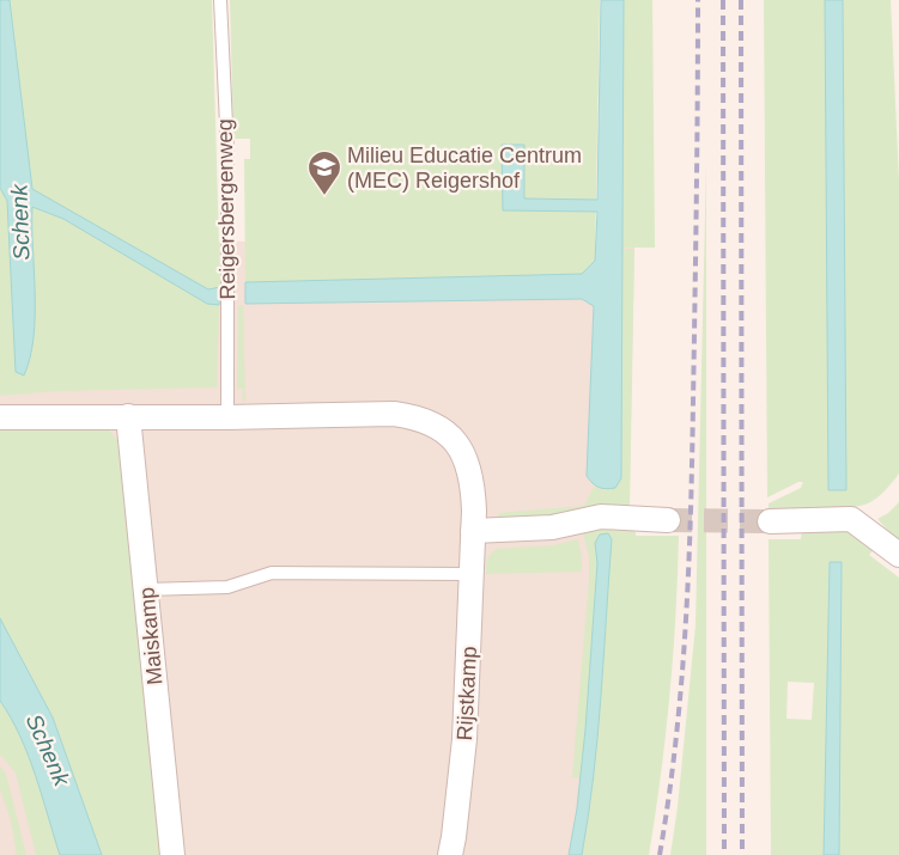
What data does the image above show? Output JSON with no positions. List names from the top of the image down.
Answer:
{
  "streets": {
    "street": ["Maiskamp", "Rijstkamp"],
    "lane": ["Reigersbergenweg"]
  },
  "water": ["Schenk"],
  "places": {
    "school or university": ["Milieu Educatie Centrum (MEC) Reigershof"]
  }
}
